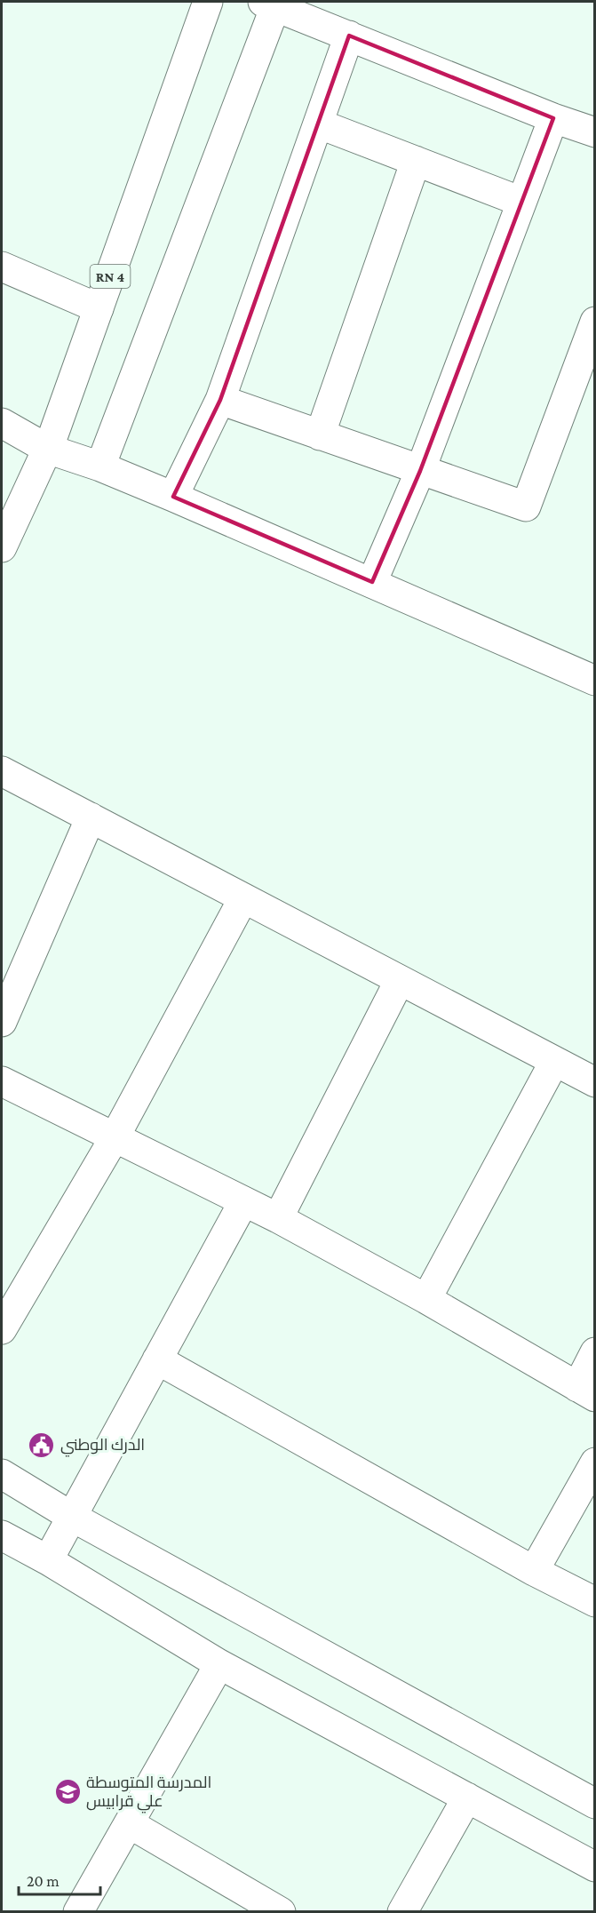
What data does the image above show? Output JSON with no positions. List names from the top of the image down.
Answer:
{
  "streets": {
    "street": ["RN 4"]
  },
  "places": {
    "public building": ["الدرك الوطني"],
    "school or university": ["المدرسة المتوسطة علي قرابيس"]
  },
  "scale_bar": "20 m"
}
